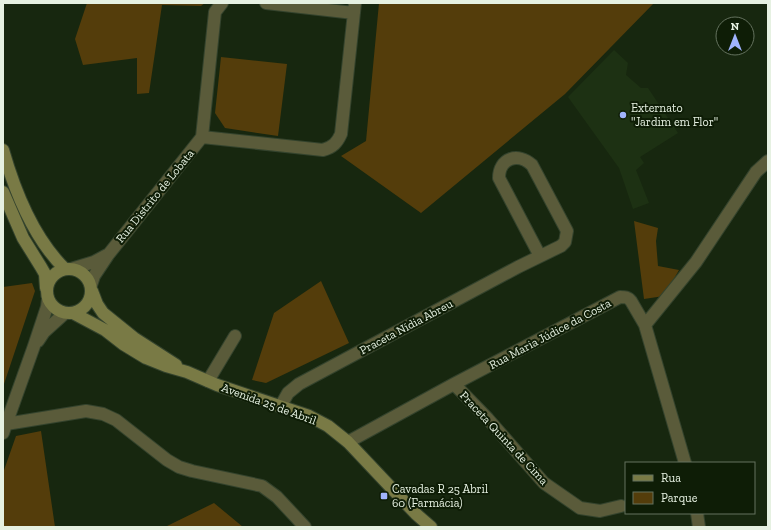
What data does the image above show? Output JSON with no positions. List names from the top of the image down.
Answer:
{
  "streets": {
    "main road": ["Avenida 25 de Abril"],
    "street": [
      "Rua Distrito de Lobata",
      "Praceta Nídia Abreu",
      "Rua Maria Júdice da Costa",
      "Praceta Quinta de Cima"
    ]
  },
  "crossings": [
    ["Rua Distrito de Lobata", "Avenida 25 de Abril"],
    ["Praceta Nídia Abreu", "Avenida 25 de Abril"],
    ["Rua Maria Júdice da Costa", "Avenida 25 de Abril"],
    ["Rua Maria Júdice da Costa", "Praceta Quinta de Cima"]
  ],
  "places": {
    "other": ["Externato \"Jardim em Flor\""],
    "transit": ["Cavadas R 25 Abril 60 (Farmácia)"]
  },
  "legend": ["Rua", "Parque"],
  "north": "top"
}
